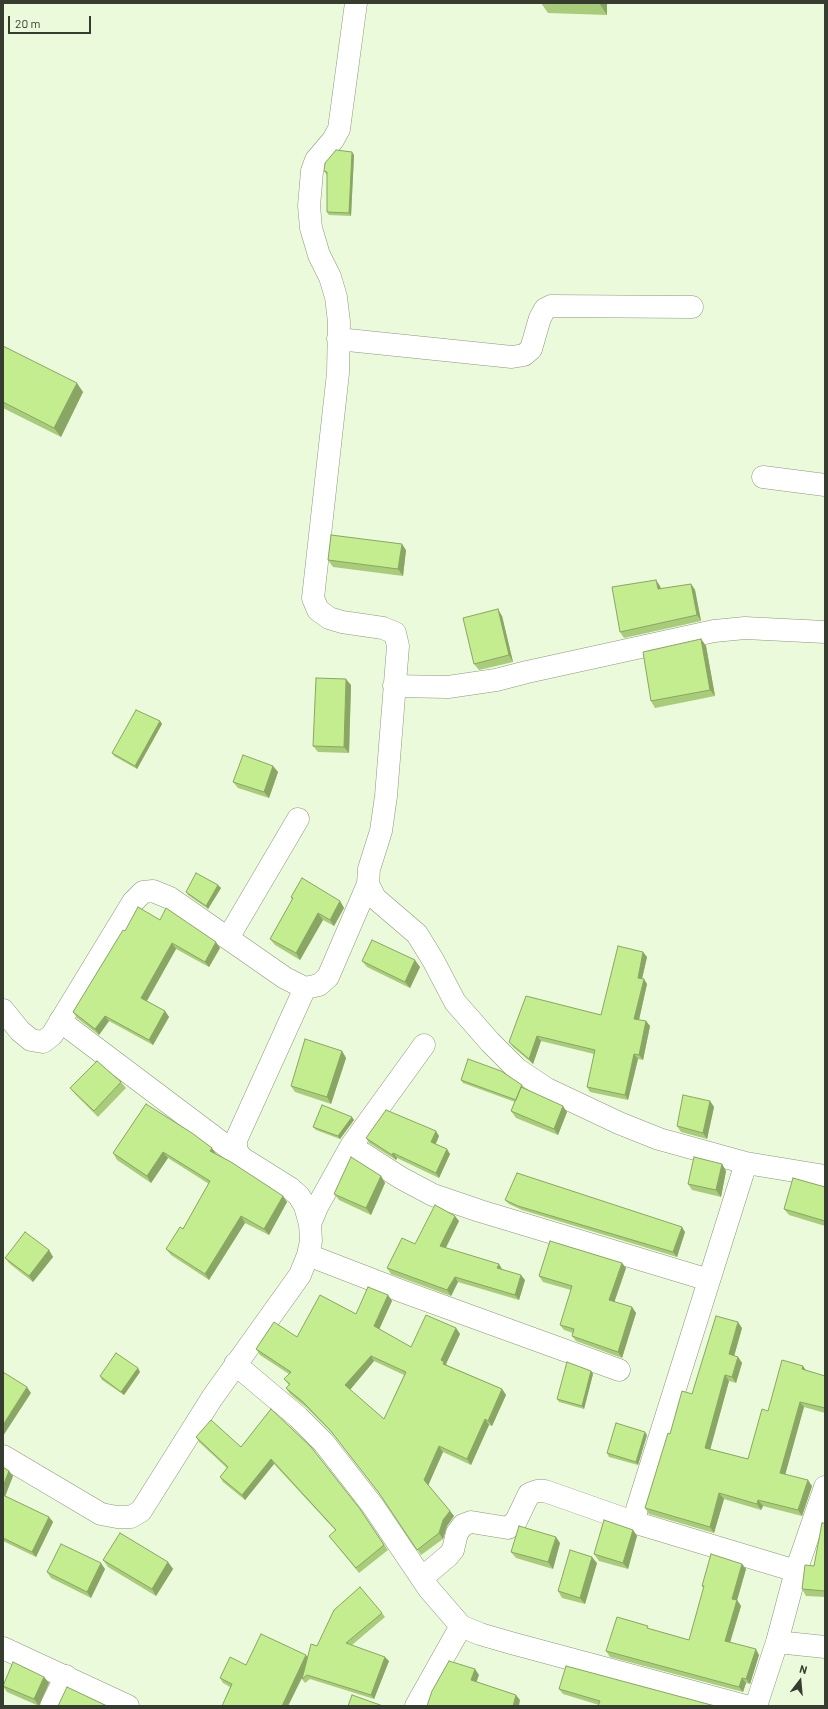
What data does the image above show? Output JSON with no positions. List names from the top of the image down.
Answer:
{
  "scale_bar": "20 m",
  "north": "top"
}
